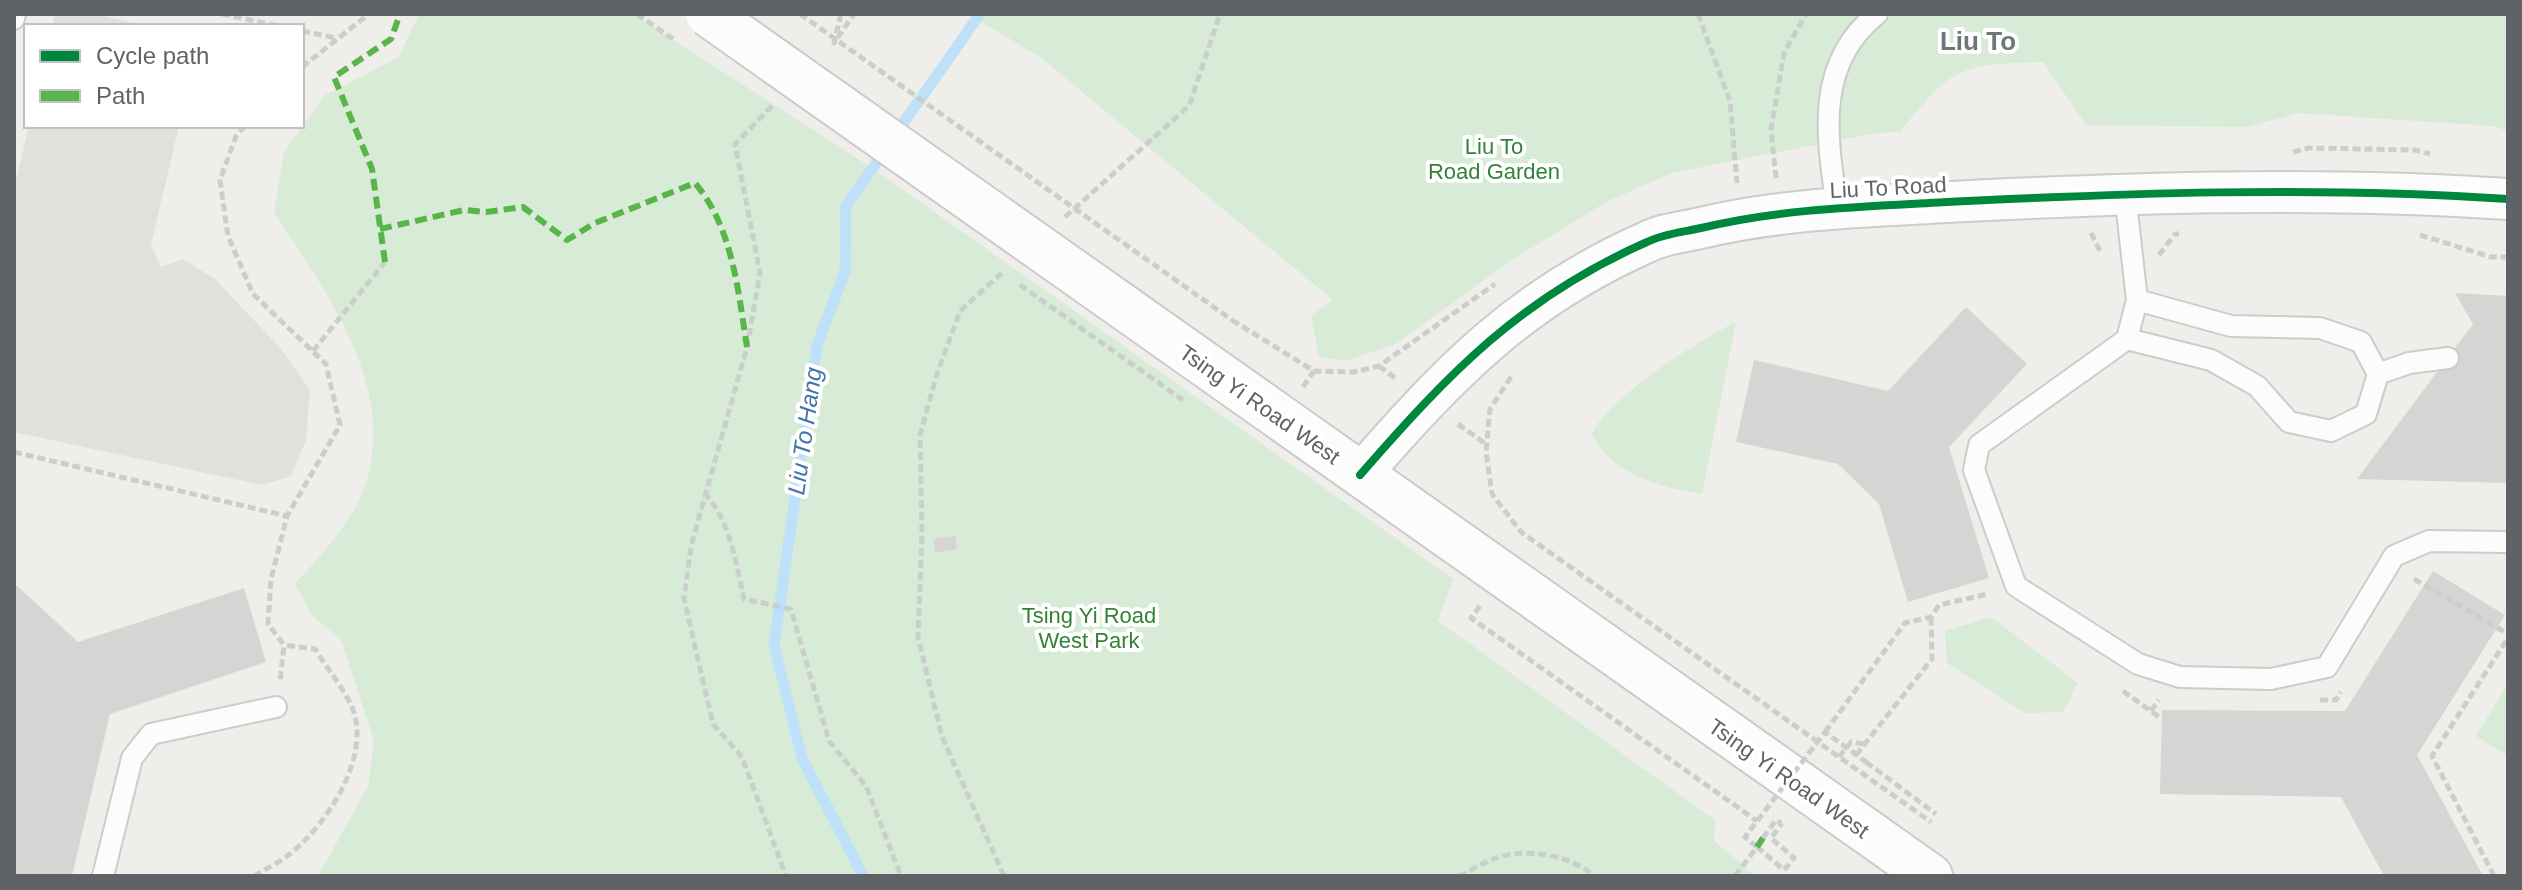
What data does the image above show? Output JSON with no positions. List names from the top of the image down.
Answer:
{
  "streets": {
    "main road": ["Tsing Yi Road West"],
    "street": ["Liu To Road"]
  },
  "crossings": [
    ["Liu To Road", "Tsing Yi Road West"]
  ],
  "districts": ["Liu To"],
  "water": ["Liu To Hang"],
  "parks": ["Liu To Road Garden", "Tsing Yi Road West Park"],
  "legend": ["Cycle path", "Path"]
}
